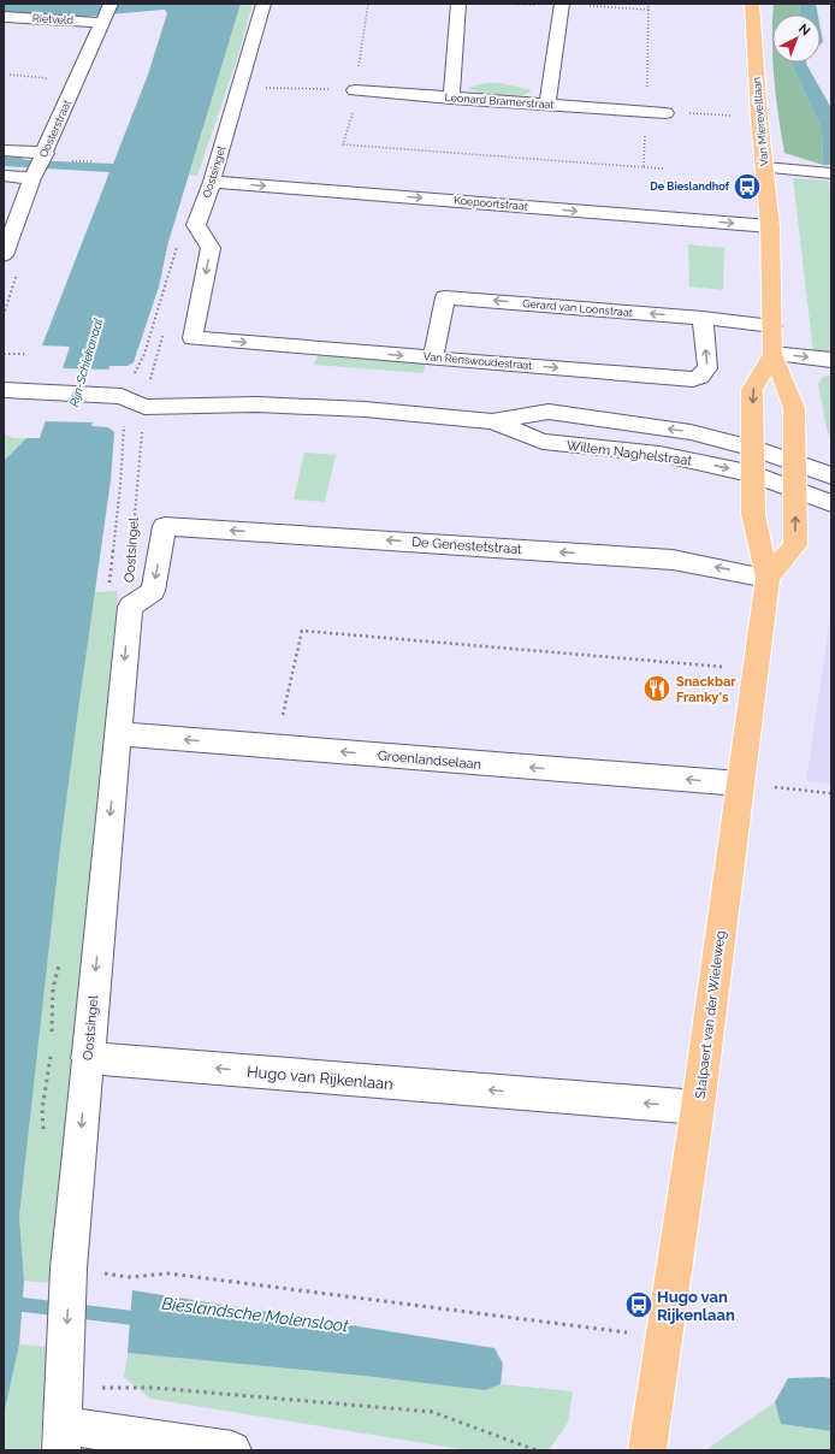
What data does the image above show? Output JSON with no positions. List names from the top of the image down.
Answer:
{
  "streets": {
    "main road": ["Van Miereveltlaan", "Stalpaert van der Wieleweg"],
    "street": [
      "Rietveld",
      "Leonard Bramerstraat",
      "Oosterstraat",
      "Oostsingel",
      "Koepoortstraat",
      "Gerard van Loonstraat",
      "Van Renswoudestraat",
      "Willem Naghelstraat",
      "De Genestetstraat",
      "Groenlandselaan",
      "Hugo van Rijkenlaan"
    ]
  },
  "crossings": [
    ["Rietveld", "Oosterstraat"],
    ["Van Miereveltlaan", "Koepoortstraat"],
    ["Van Miereveltlaan", "Gerard van Loonstraat"],
    ["Van Miereveltlaan", "Stalpaert van der Wieleweg"],
    ["Oostsingel", "Koepoortstraat"],
    ["Oostsingel", "Van Renswoudestraat"],
    ["Oostsingel", "Willem Naghelstraat"],
    ["Oostsingel", "De Genestetstraat"],
    ["Oostsingel", "Groenlandselaan"],
    ["Oostsingel", "Hugo van Rijkenlaan"],
    ["Gerard van Loonstraat", "Van Renswoudestraat"],
    ["Willem Naghelstraat", "Stalpaert van der Wieleweg"],
    ["De Genestetstraat", "Stalpaert van der Wieleweg"],
    ["Groenlandselaan", "Stalpaert van der Wieleweg"],
    ["Stalpaert van der Wieleweg", "Hugo van Rijkenlaan"]
  ],
  "one_way": [
    "Oostsingel",
    "Gerard van Loonstraat",
    "Groenlandselaan",
    "Hugo van Rijkenlaan"
  ],
  "water": ["Rijn-Schiekanaal", "Bieslandsche Molensloot"],
  "places": {
    "bus stop": ["De Bieslandhof", "Hugo van Rijkenlaan"],
    "restaurant": ["Snackbar Franky's"]
  },
  "north": "top right"
}
